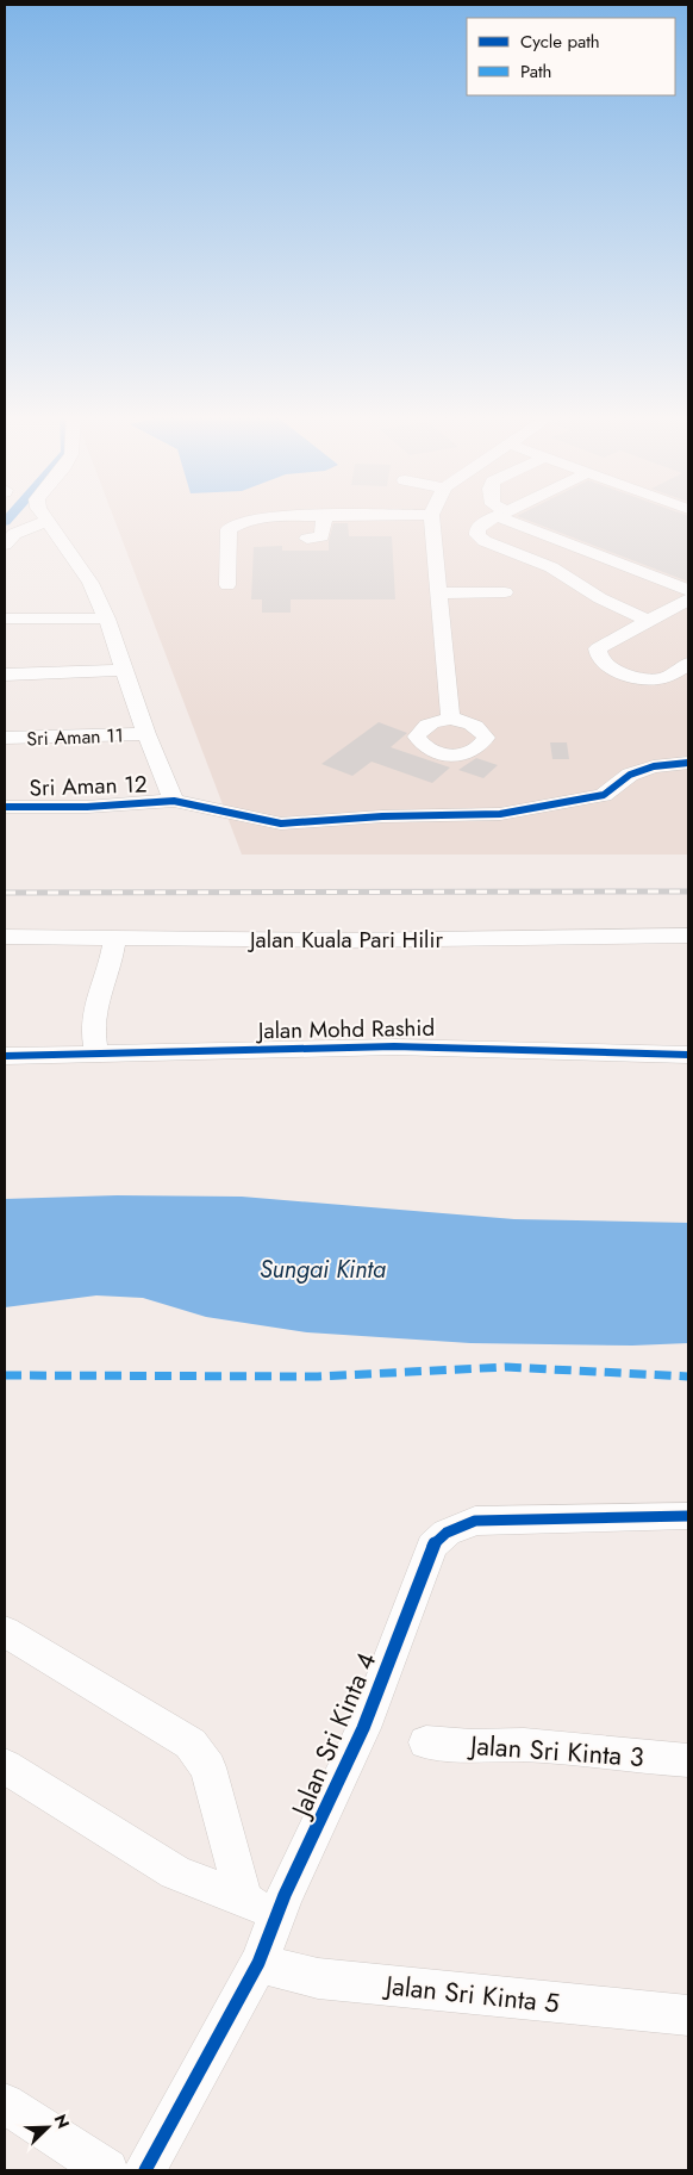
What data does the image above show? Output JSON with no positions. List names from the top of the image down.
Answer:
{
  "streets": {
    "street": [
      "Sri Aman 11",
      "Sri Aman 12",
      "Jalan Kuala Pari Hilir",
      "Jalan Mohd Rashid",
      "Jalan Sri Kinta 4",
      "Jalan Sri Kinta 3",
      "Jalan Sri Kinta 5"
    ]
  },
  "crossings": [
    ["Jalan Sri Kinta 4", "Jalan Sri Kinta 5"]
  ],
  "water": ["Sungai Kinta"],
  "legend": ["Cycle path", "Path"],
  "north": "top right"
}
